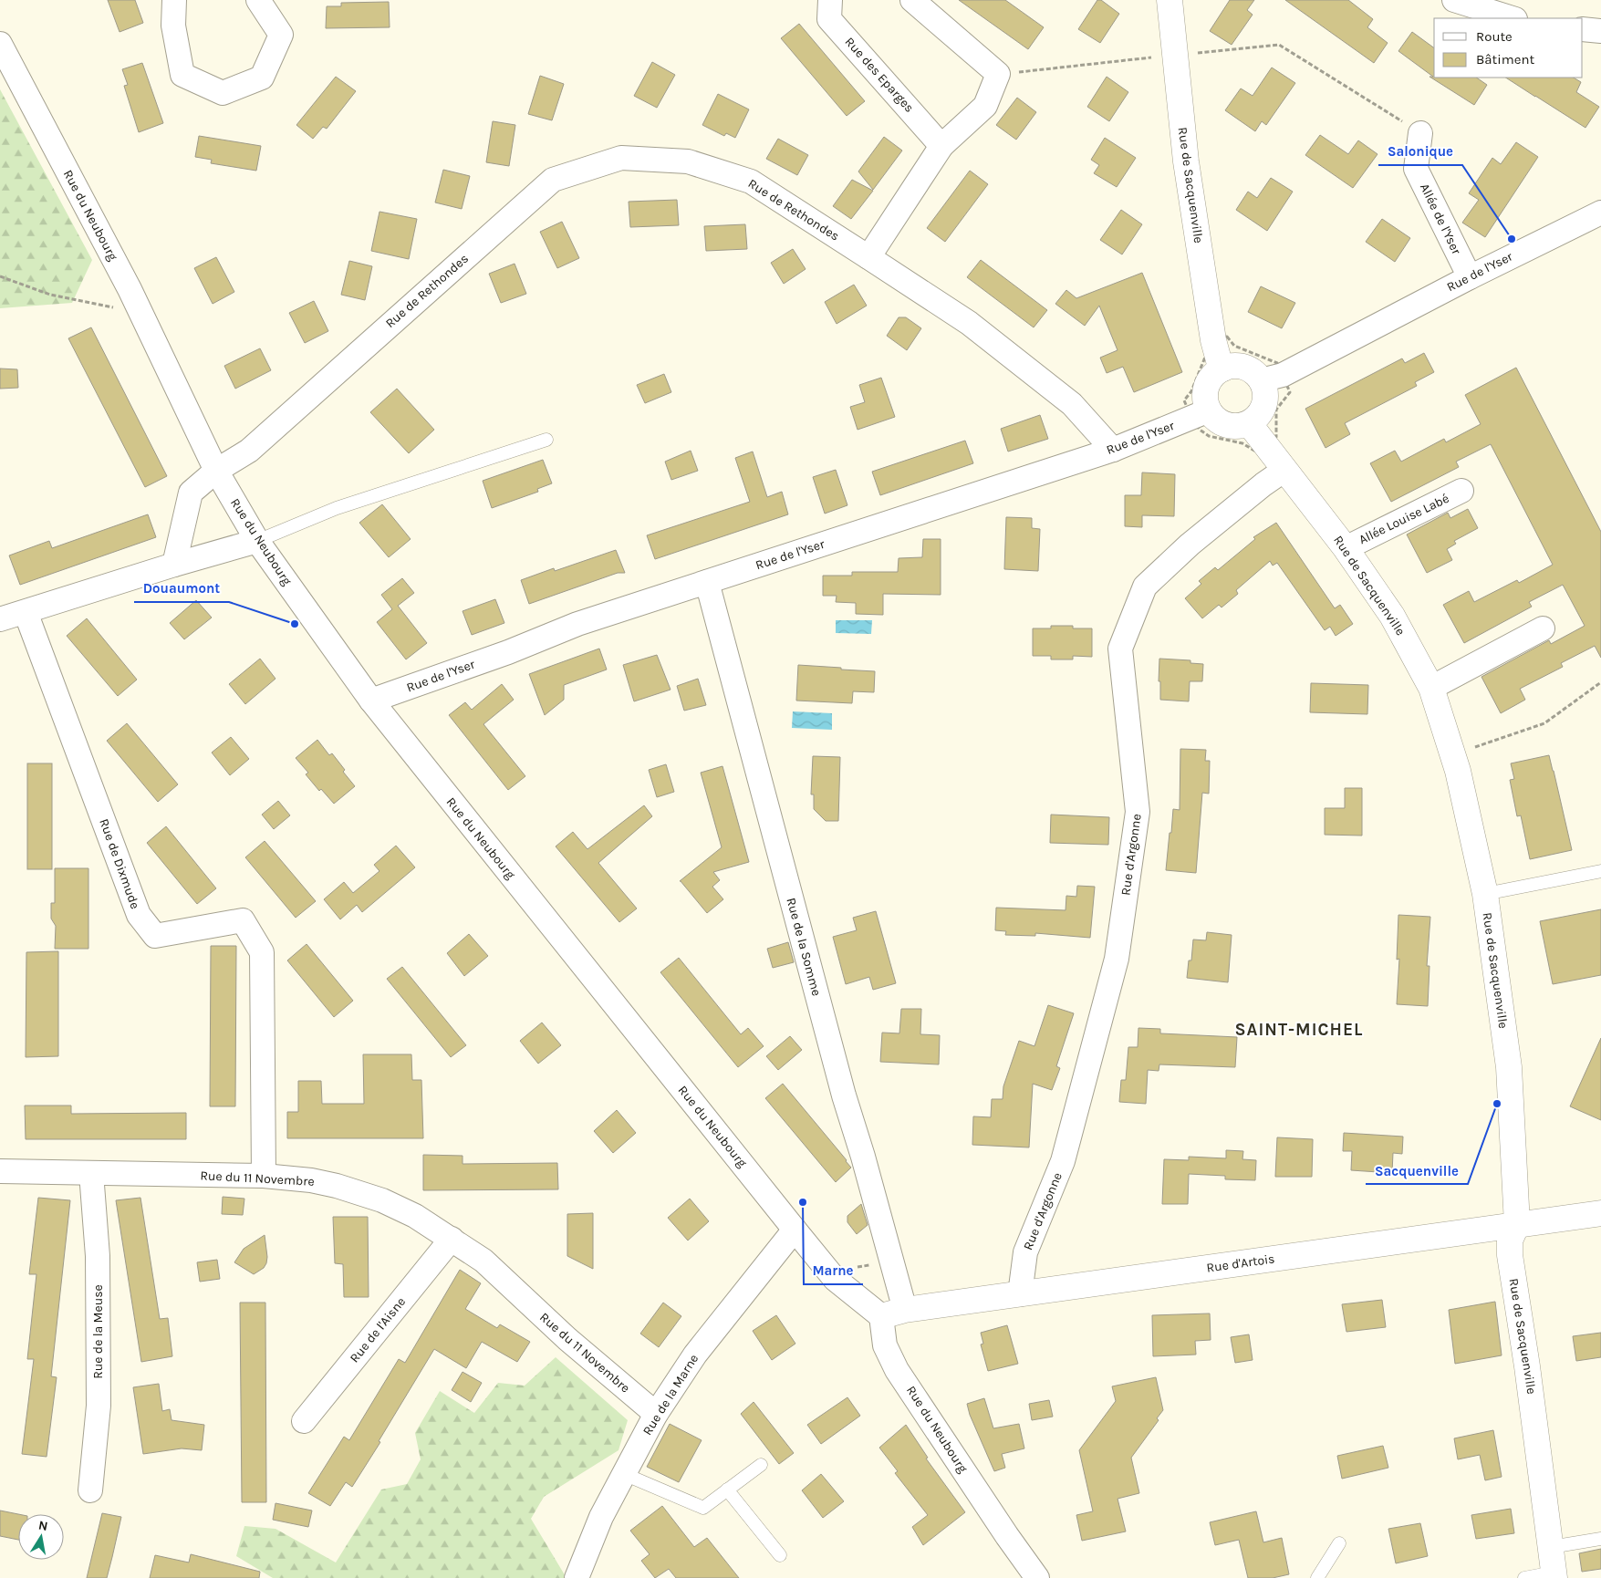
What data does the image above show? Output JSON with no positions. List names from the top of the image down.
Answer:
{
  "streets": {
    "street": [
      "Rue des Eparges",
      "Rue de Sacquenville",
      "Rue de Rethondes",
      "Rue du Neubourg",
      "Allée de l'Yser",
      "Rue de l'Yser",
      "Allée Louise Labé",
      "Rue d'Argonne",
      "Rue de Dixmude",
      "Rue de la Somme",
      "Rue du 11 Novembre",
      "Rue d'Artois",
      "Rue de l'Aisne",
      "Rue de la Meuse",
      "Rue de la Marne"
    ]
  },
  "crossings": [
    ["Rue de Sacquenville", "Rue de l'Yser"],
    ["Rue de Sacquenville", "Allée Louise Labé"],
    ["Rue de Sacquenville", "Rue d'Argonne"],
    ["Rue de Sacquenville", "Rue d'Artois"],
    ["Rue de Rethondes", "Rue du Neubourg"],
    ["Rue de Rethondes", "Rue de l'Yser"],
    ["Rue du Neubourg", "Rue de l'Yser"],
    ["Rue du Neubourg", "Rue d'Artois"],
    ["Rue du Neubourg", "Rue de la Marne"],
    ["Allée de l'Yser", "Rue de l'Yser"],
    ["Rue de l'Yser", "Rue de la Somme"],
    ["Rue d'Argonne", "Rue d'Artois"],
    ["Rue de Dixmude", "Rue du 11 Novembre"],
    ["Rue de la Somme", "Rue d'Artois"],
    ["Rue du 11 Novembre", "Rue de l'Aisne"],
    ["Rue du 11 Novembre", "Rue de la Meuse"],
    ["Rue du 11 Novembre", "Rue de la Marne"]
  ],
  "districts": ["SAINT-MICHEL"],
  "places": [
    "Salonique",
    "Douaumont",
    "Sacquenville",
    "Marne"
  ],
  "legend": ["Route", "Bâtiment"],
  "north": "top"
}
